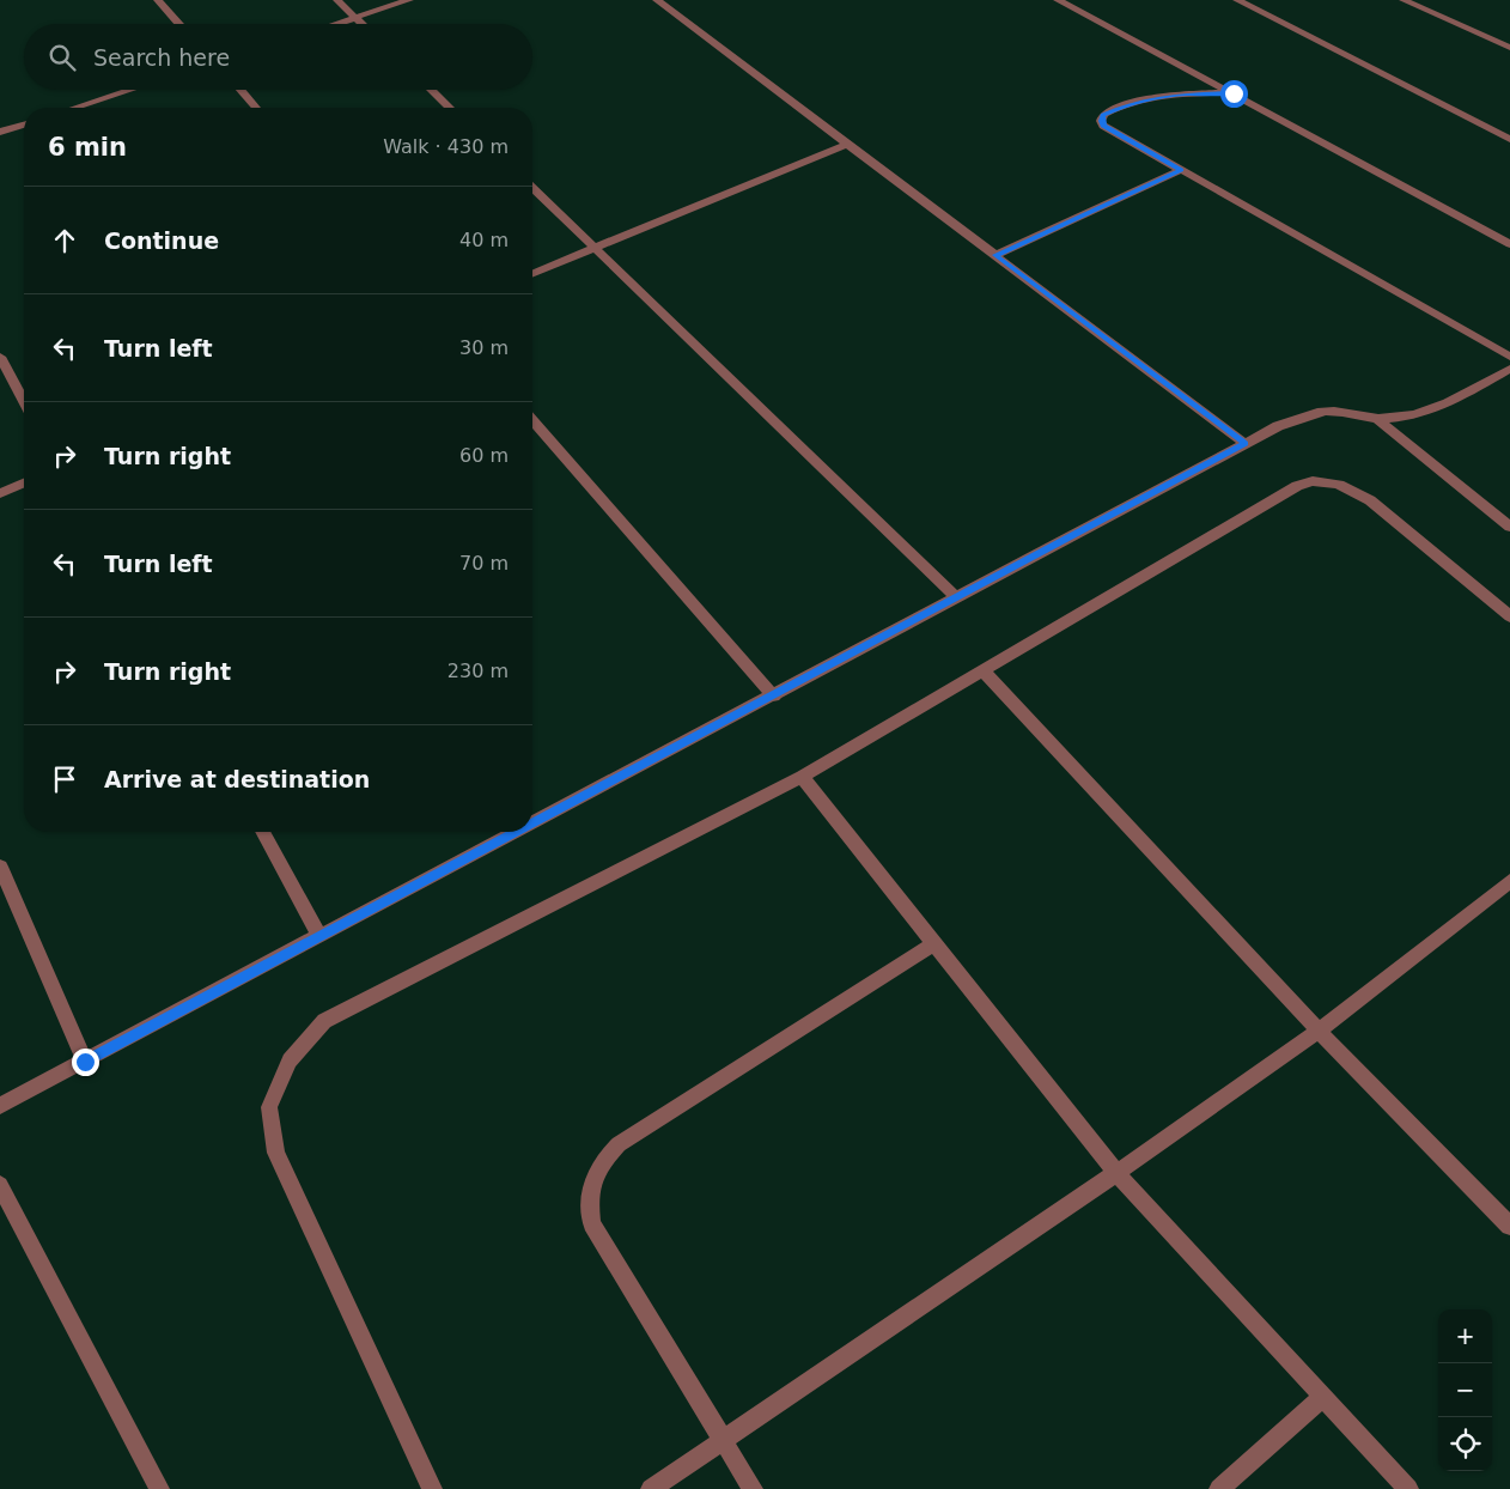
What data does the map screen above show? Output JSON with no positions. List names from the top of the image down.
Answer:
{
  "page": {
    "search": "Search here",
    "heading": ["6 min", "Walk · 430 m"],
    "list": [
      ["Continue", "40 m"],
      ["Turn left", "30 m"],
      ["Turn right", "60 m"],
      ["Turn left", "70 m"],
      ["Turn right", "230 m"],
      "Arrive at destination"
    ],
    "map_buttons": ["+", "−"]
  }
}
